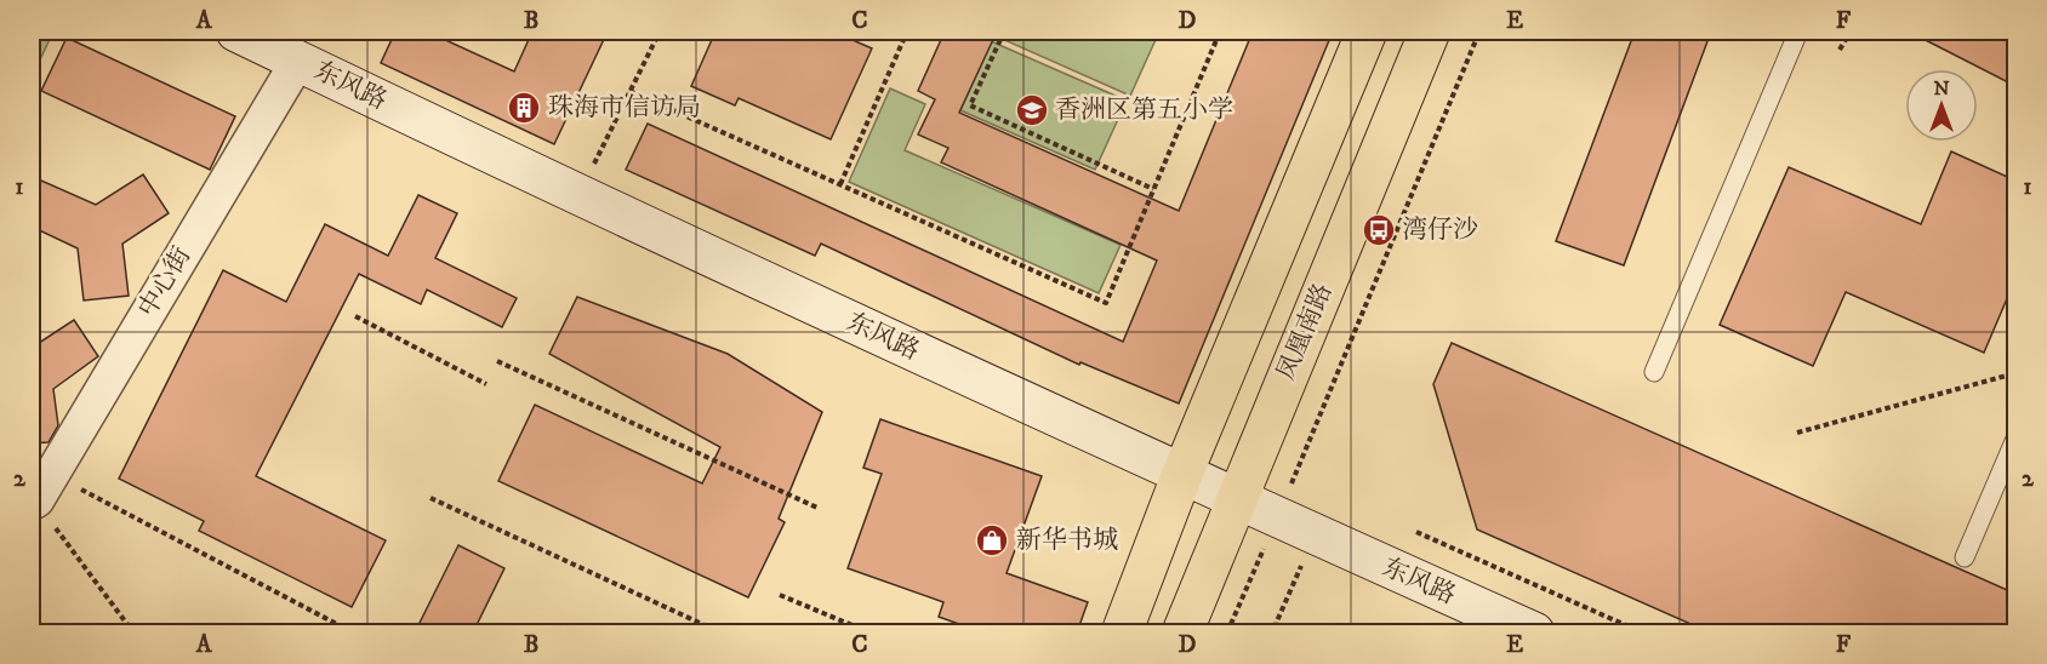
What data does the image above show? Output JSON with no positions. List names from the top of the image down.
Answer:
{
  "streets": {
    "main road": ["凤凰南路"],
    "street": ["东风路", "中心街"]
  },
  "crossings": [
    ["东风路", "中心街"],
    ["东风路", "凤凰南路"]
  ],
  "places": {
    "building": ["珠海市信访局"],
    "school or university": ["香洲区第五小学"],
    "bus stop": ["湾仔沙"],
    "shop": ["新华书城"]
  },
  "north": "top",
  "grid": {
    "columns": [
      "A",
      "B",
      "C",
      "D",
      "E",
      "F"
    ],
    "rows": ["1", "2"]
  }
}
